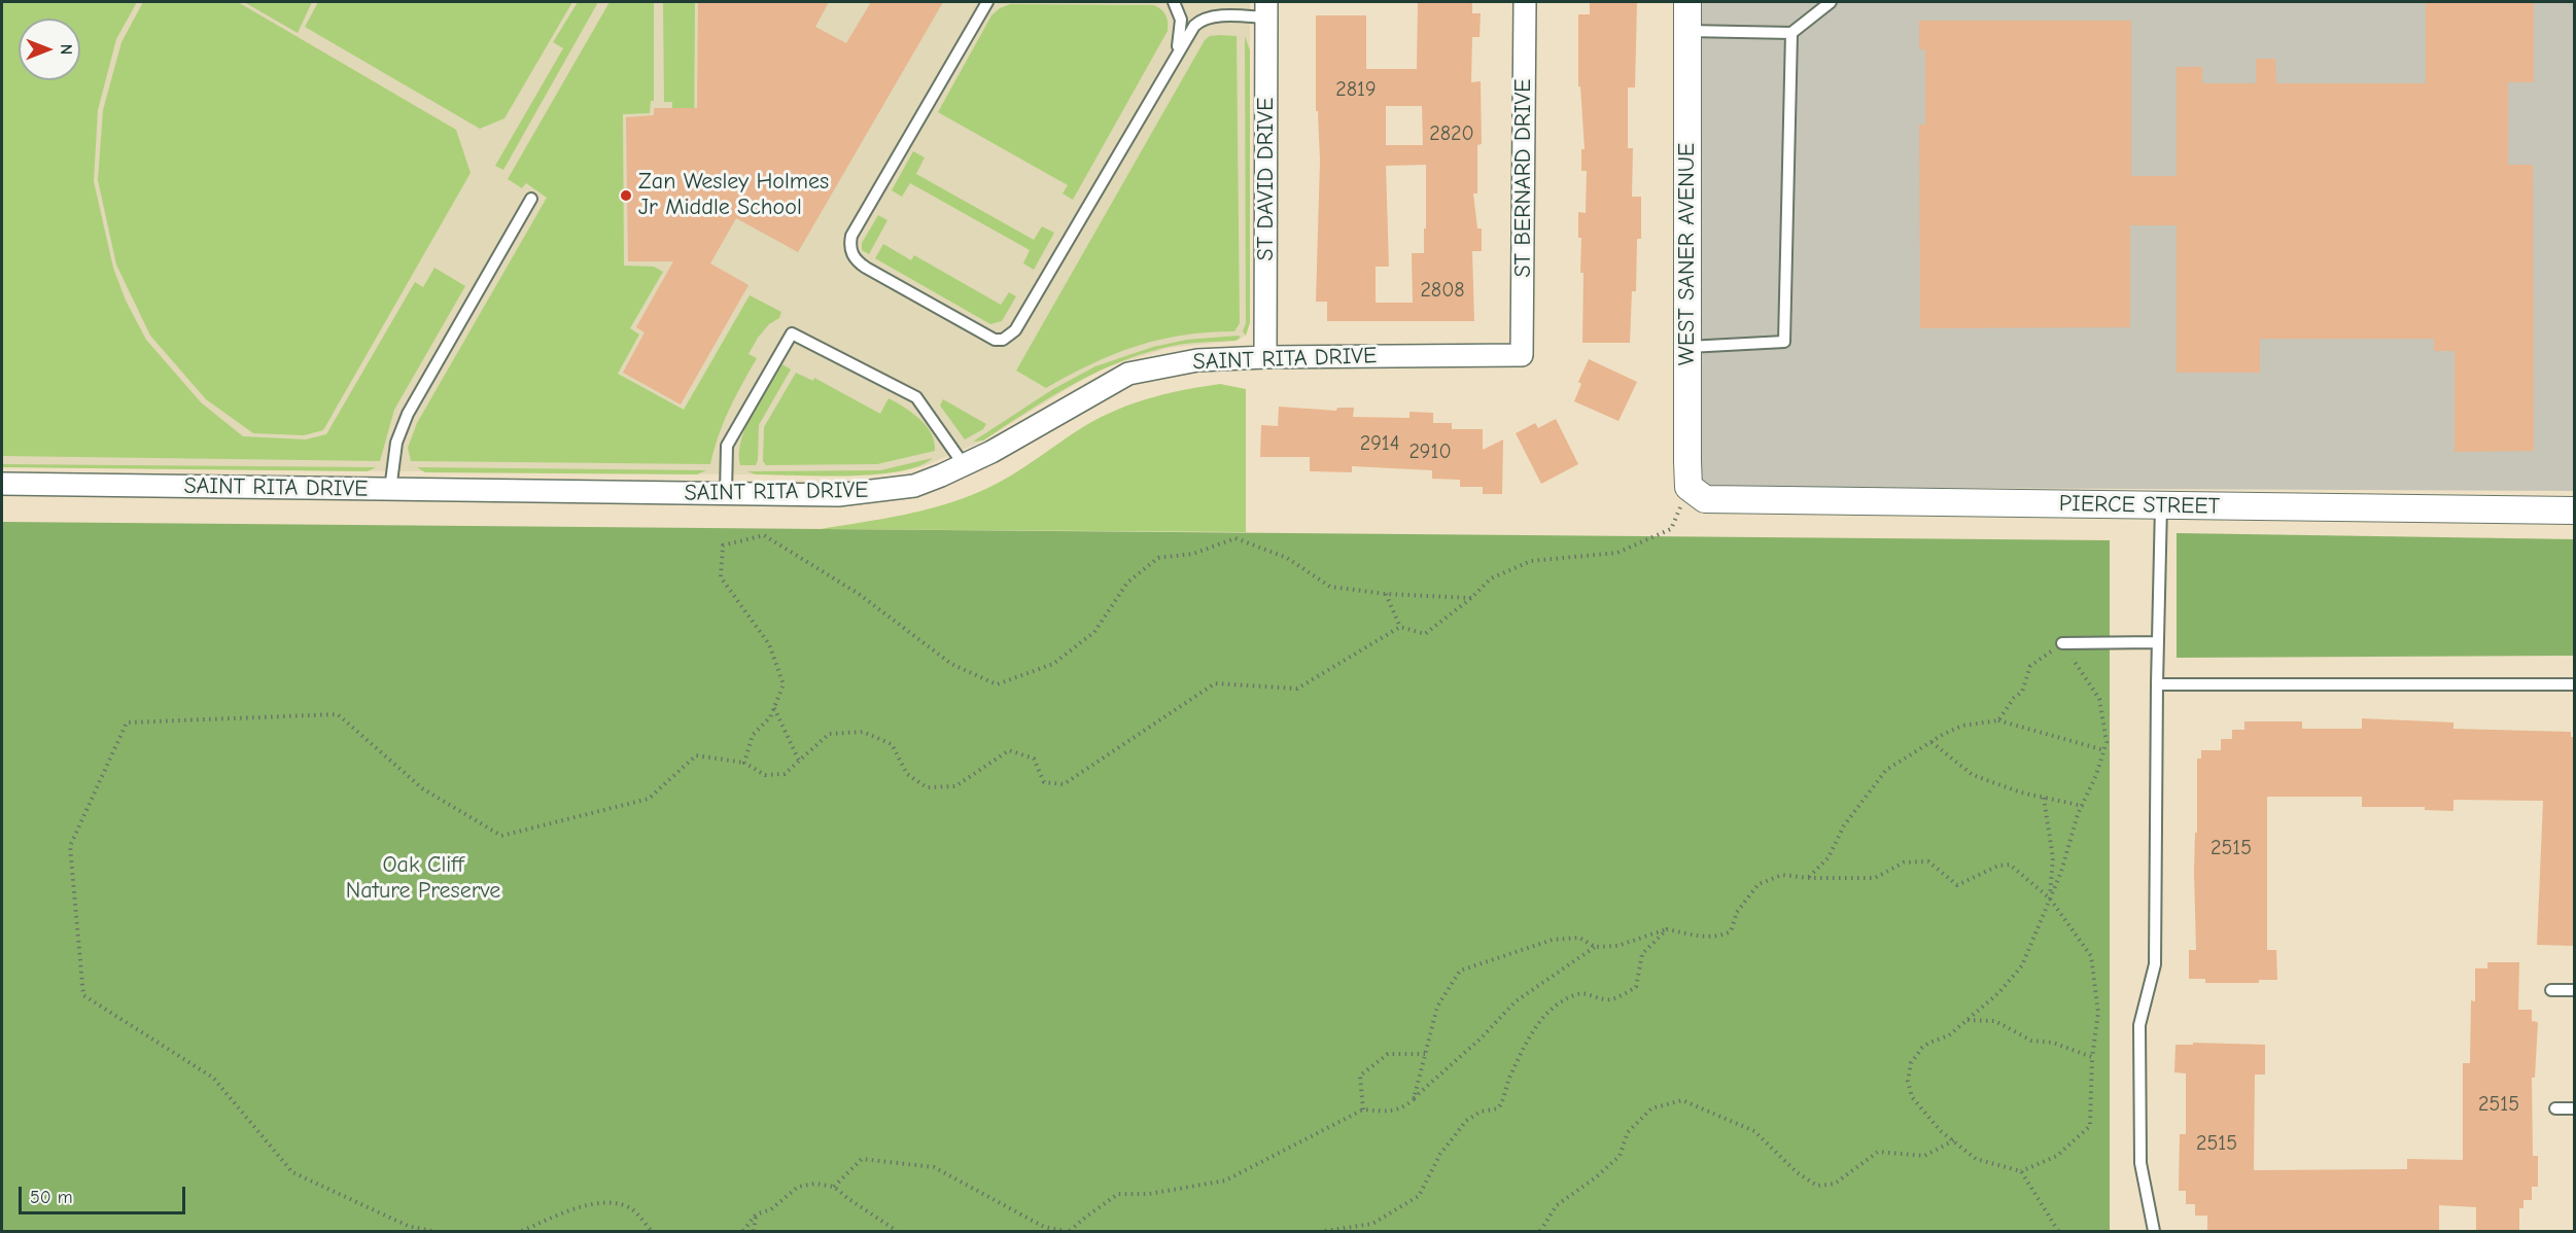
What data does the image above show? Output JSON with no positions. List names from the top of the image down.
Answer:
{
  "streets": {
    "street": [
      "ST BERNARD DRIVE",
      "ST DAVID DRIVE",
      "WEST SANER AVENUE",
      "SAINT RITA DRIVE",
      "PIERCE STREET"
    ]
  },
  "crossings": [
    ["ST BERNARD DRIVE", "SAINT RITA DRIVE"],
    ["ST DAVID DRIVE", "SAINT RITA DRIVE"],
    ["WEST SANER AVENUE", "PIERCE STREET"]
  ],
  "parks": ["Oak Cliff Nature Preserve"],
  "places": ["Zan Wesley Holmes Jr Middle School"],
  "house_numbers": [
    "2819",
    "2820",
    "2808",
    "2914",
    "2910",
    "2515",
    "2515",
    "2515"
  ],
  "scale_bar": "50 m",
  "north": "right"
}
